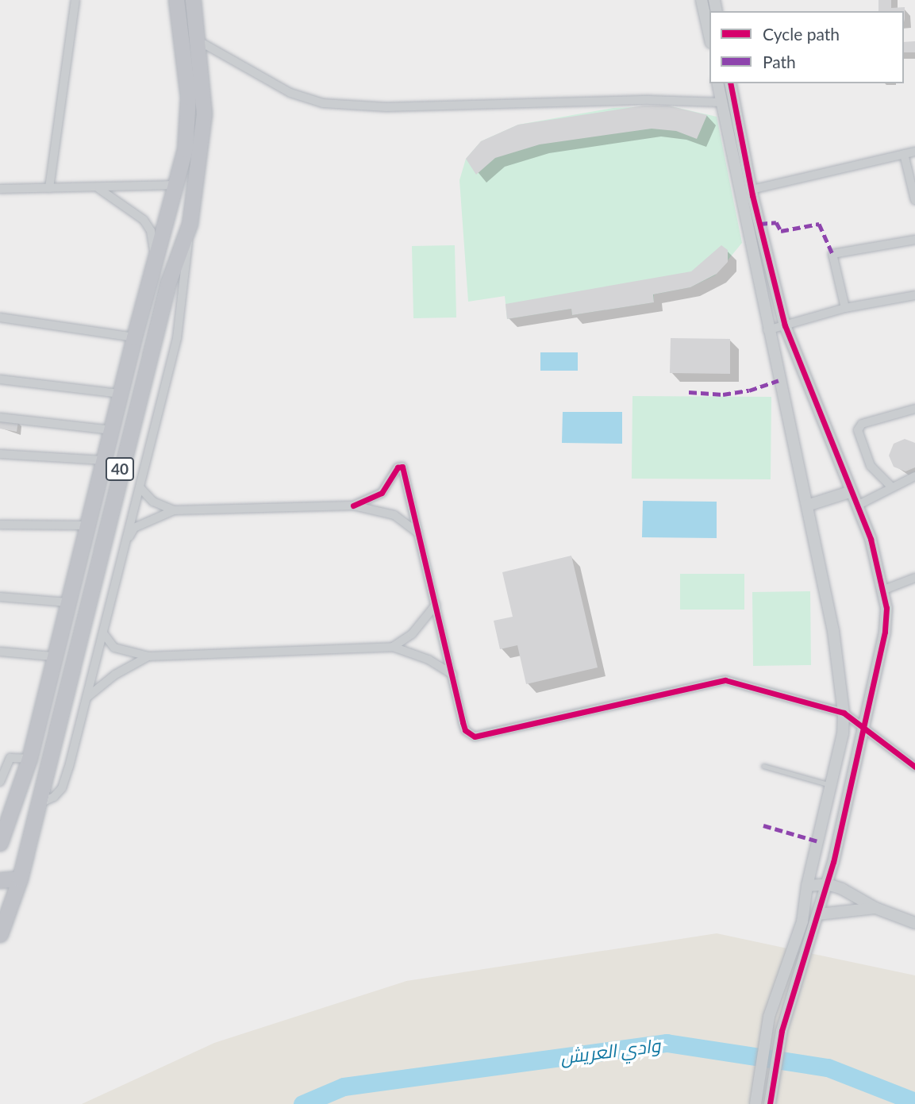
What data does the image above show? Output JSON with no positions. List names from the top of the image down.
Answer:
{
  "streets": {
    "highway": ["40"]
  },
  "water": ["وادي العريش"],
  "legend": ["Cycle path", "Path"]
}
